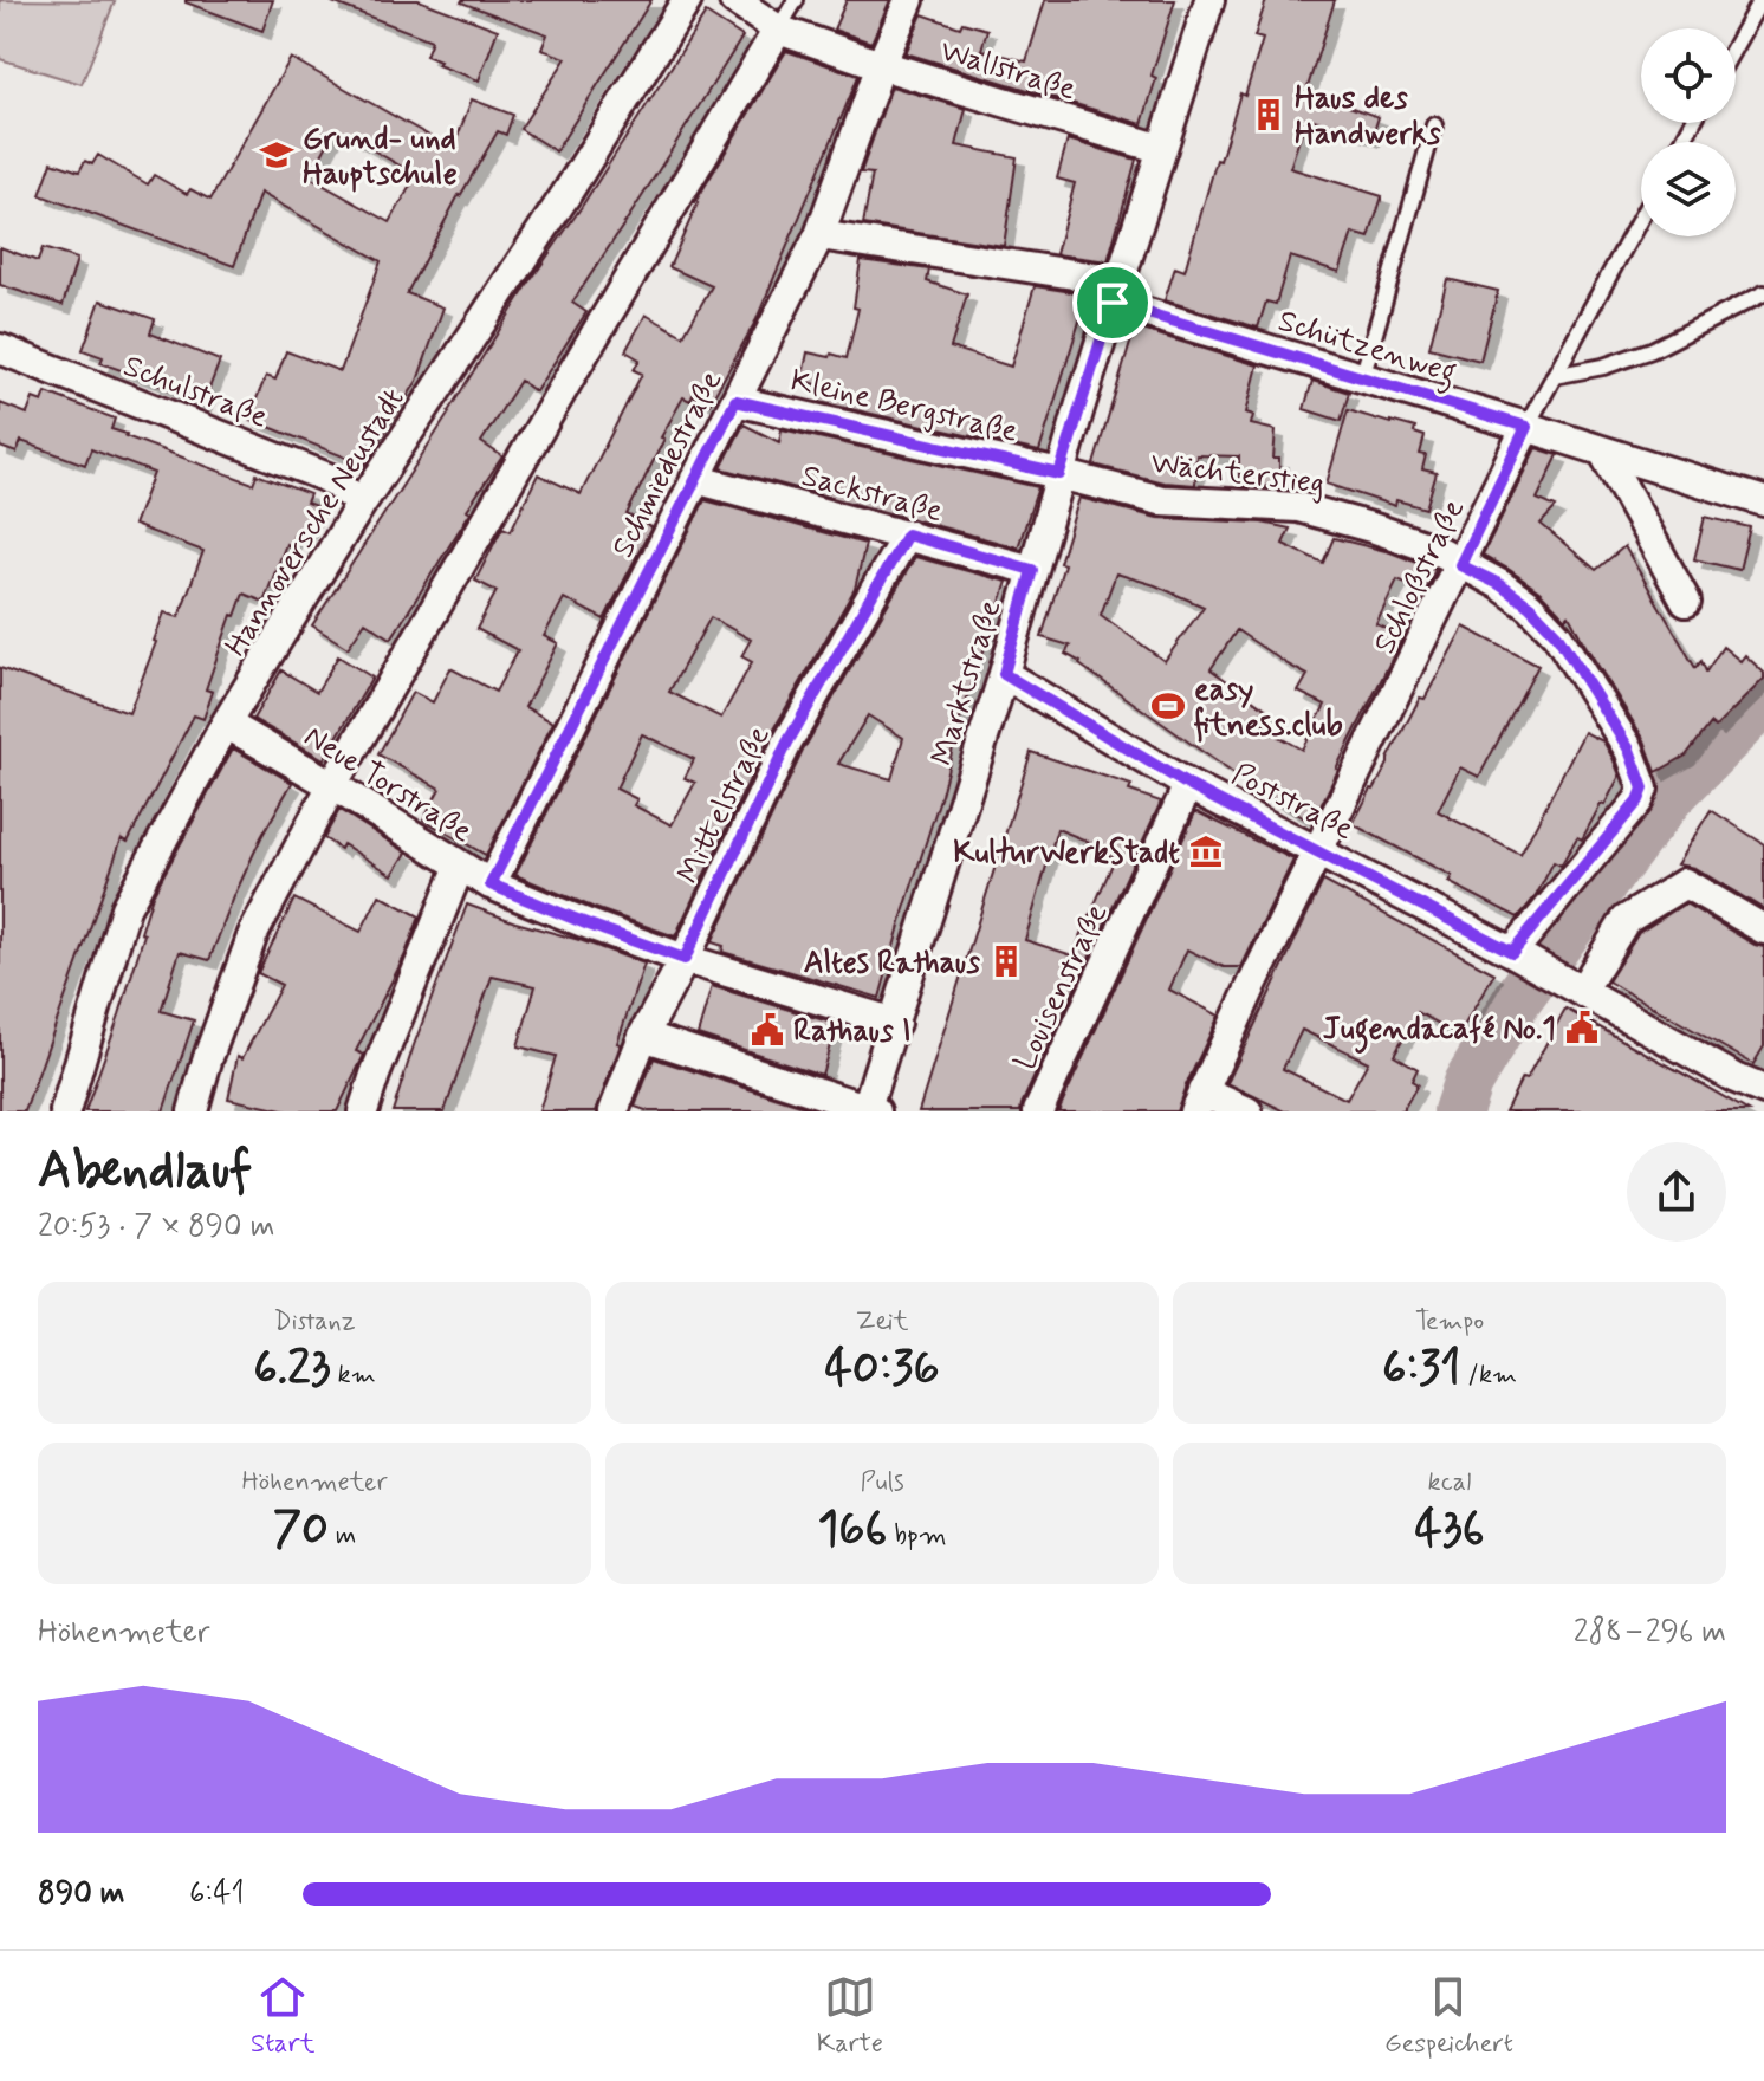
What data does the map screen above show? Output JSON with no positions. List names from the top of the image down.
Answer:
{
  "streets": {
    "street": [
      "Wallstraße",
      "Schützenweg",
      "Schulstraße",
      "Kleine Bergstraße",
      "Schmiedestraße",
      "Wächterstieg",
      "Sackstraße",
      "Hannoversche Neustadt",
      "Schloßstraße",
      "Marktstraße",
      "Neue Torstraße",
      "Poststraße",
      "Mittelstraße",
      "Louisenstraße"
    ]
  },
  "crossings": [
    ["Wallstraße", "Schmiedestraße"],
    ["Wallstraße", "Marktstraße"],
    ["Schützenweg", "Schmiedestraße"],
    ["Schützenweg", "Schloßstraße"],
    ["Schützenweg", "Marktstraße"],
    ["Schulstraße", "Hannoversche Neustadt"],
    ["Kleine Bergstraße", "Schmiedestraße"],
    ["Kleine Bergstraße", "Wächterstieg"],
    ["Kleine Bergstraße", "Marktstraße"],
    ["Schmiedestraße", "Sackstraße"],
    ["Schmiedestraße", "Neue Torstraße"],
    ["Wächterstieg", "Schloßstraße"],
    ["Wächterstieg", "Marktstraße"],
    ["Wächterstieg", "Poststraße"],
    ["Sackstraße", "Marktstraße"],
    ["Sackstraße", "Mittelstraße"],
    ["Hannoversche Neustadt", "Neue Torstraße"],
    ["Schloßstraße", "Poststraße"],
    ["Marktstraße", "Neue Torstraße"],
    ["Marktstraße", "Poststraße"],
    ["Neue Torstraße", "Mittelstraße"],
    ["Poststraße", "Louisenstraße"]
  ],
  "places": {
    "building": ["Haus des Handwerks", "Altes Rathaus"],
    "school or university": ["Grund- und Hauptschule"],
    "sports": ["easy fitness.club"],
    "museum": ["KulturWerkStadt"],
    "public building": ["Jugendacafé No.1", "Rathaus I"]
  },
  "page": {
    "heading": ["Abendlauf", "20:53 · 7 × 890 m"],
    "stats": [
      ["Distanz", "6.23 km"],
      ["Zeit", "40:36"],
      ["Tempo", "6:31 /km"],
      ["Höhenmeter", "70 m"],
      ["Puls", "166 bpm"],
      ["kcal", "436"]
    ],
    "chart": ["Höhenmeter", "288–296 m"],
    "list": [
      {
        "name": "890 m",
        "note": "6:41"
      }
    ],
    "tabs": ["Start", "Karte", "Gespeichert"]
  }
}
